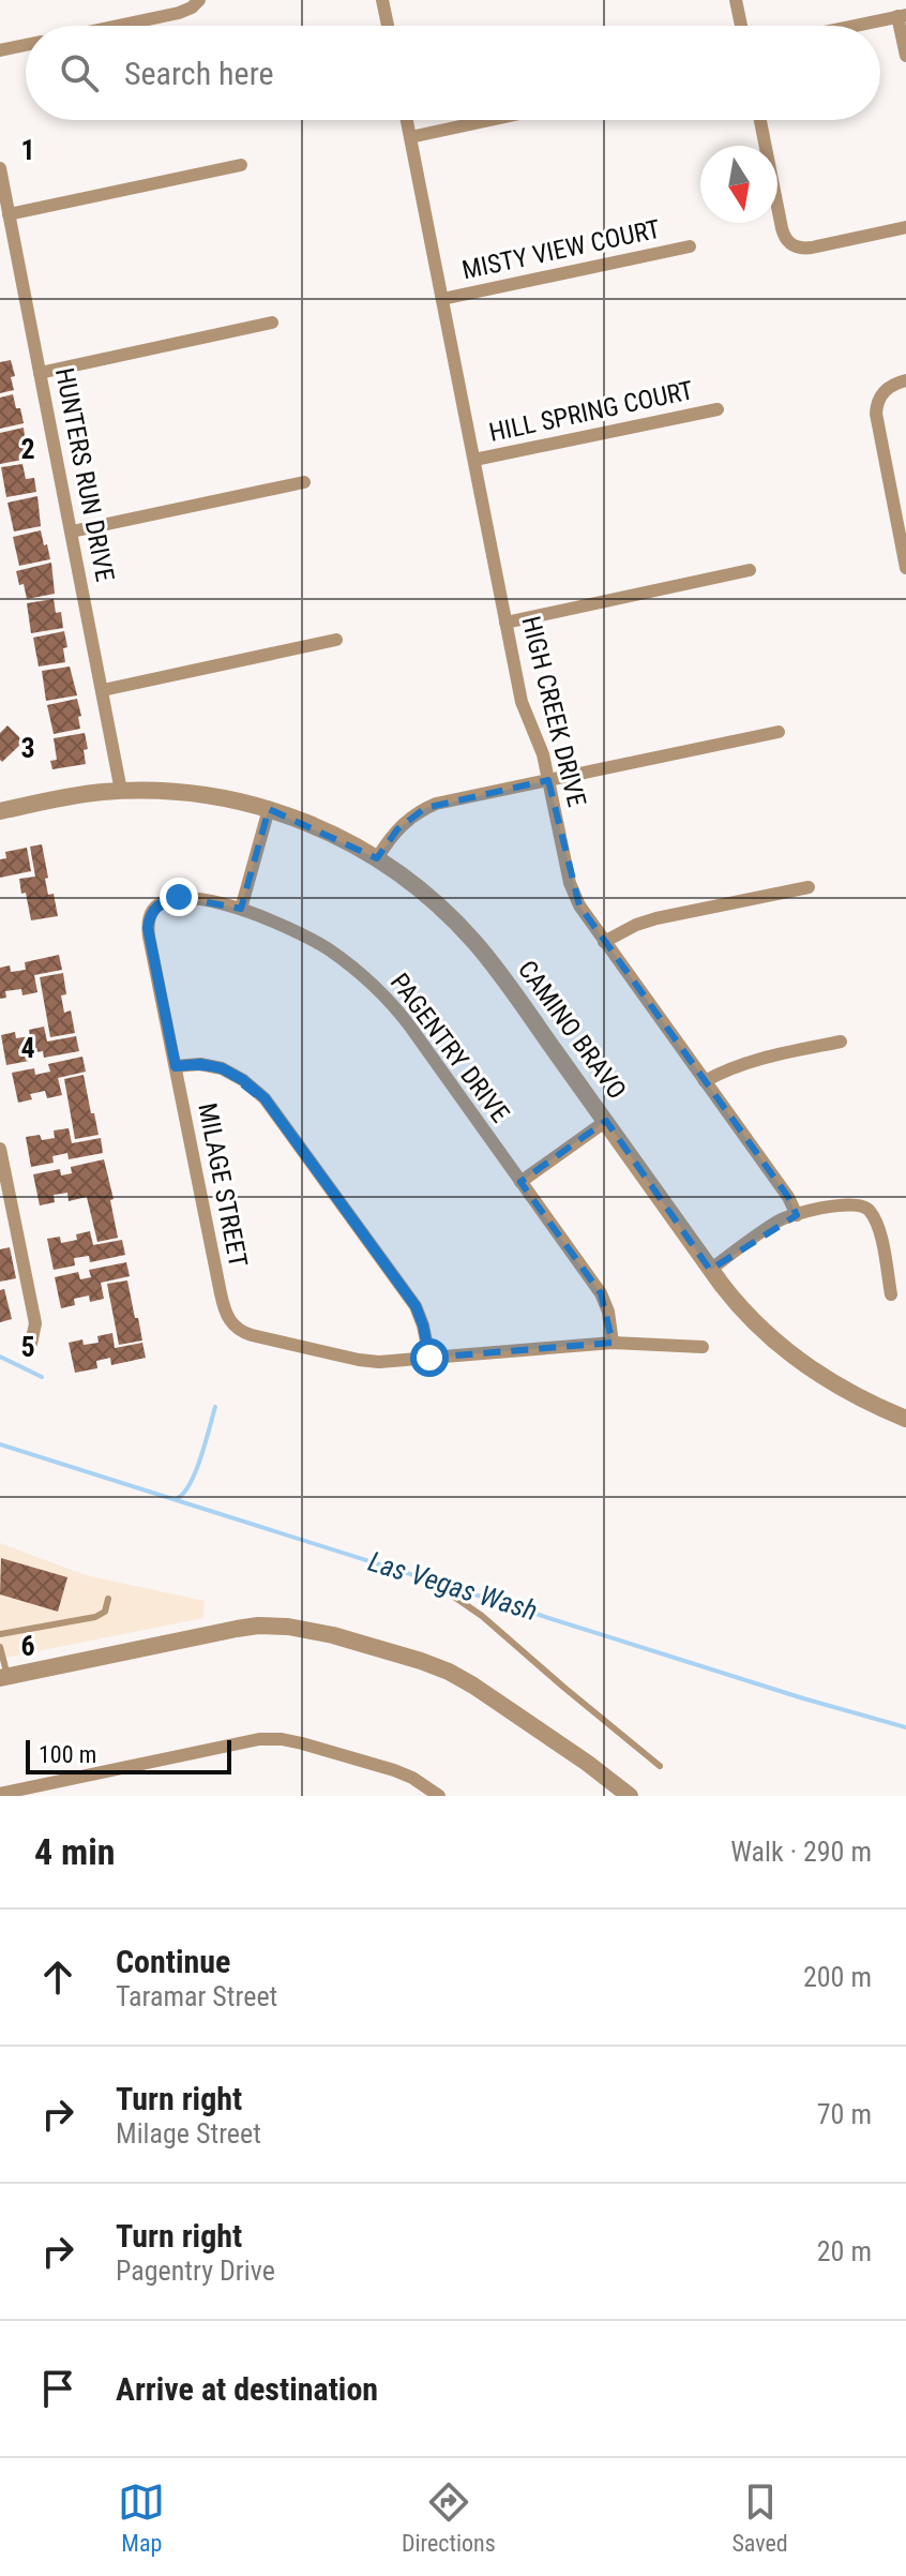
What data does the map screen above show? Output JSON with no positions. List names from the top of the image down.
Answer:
{
  "streets": {
    "street": [
      "MISTY VIEW COURT",
      "HILL SPRING COURT",
      "HUNTERS RUN DRIVE",
      "HIGH CREEK DRIVE",
      "CAMINO BRAVO",
      "PAGENTRY DRIVE",
      "MILAGE STREET"
    ]
  },
  "crossings": [
    ["MISTY VIEW COURT", "HIGH CREEK DRIVE"],
    ["HILL SPRING COURT", "HIGH CREEK DRIVE"],
    ["HUNTERS RUN DRIVE", "CAMINO BRAVO"],
    ["PAGENTRY DRIVE", "MILAGE STREET"]
  ],
  "water": ["Las Vegas Wash"],
  "scale_bar": "100 m",
  "north": "bottom",
  "page": {
    "search": "Search here",
    "scale": "100 m",
    "heading": ["4 min", "Walk · 290 m"],
    "list": [
      ["Continue", "Taramar Street", "200 m"],
      ["Turn right", "Milage Street", "70 m"],
      ["Turn right", "Pagentry Drive", "20 m"],
      "Arrive at destination"
    ],
    "nav": ["Map", "Directions", "Saved"]
  },
  "grid": {
    "rows": [
      "1",
      "2",
      "3",
      "4",
      "5",
      "6"
    ]
  }
}
